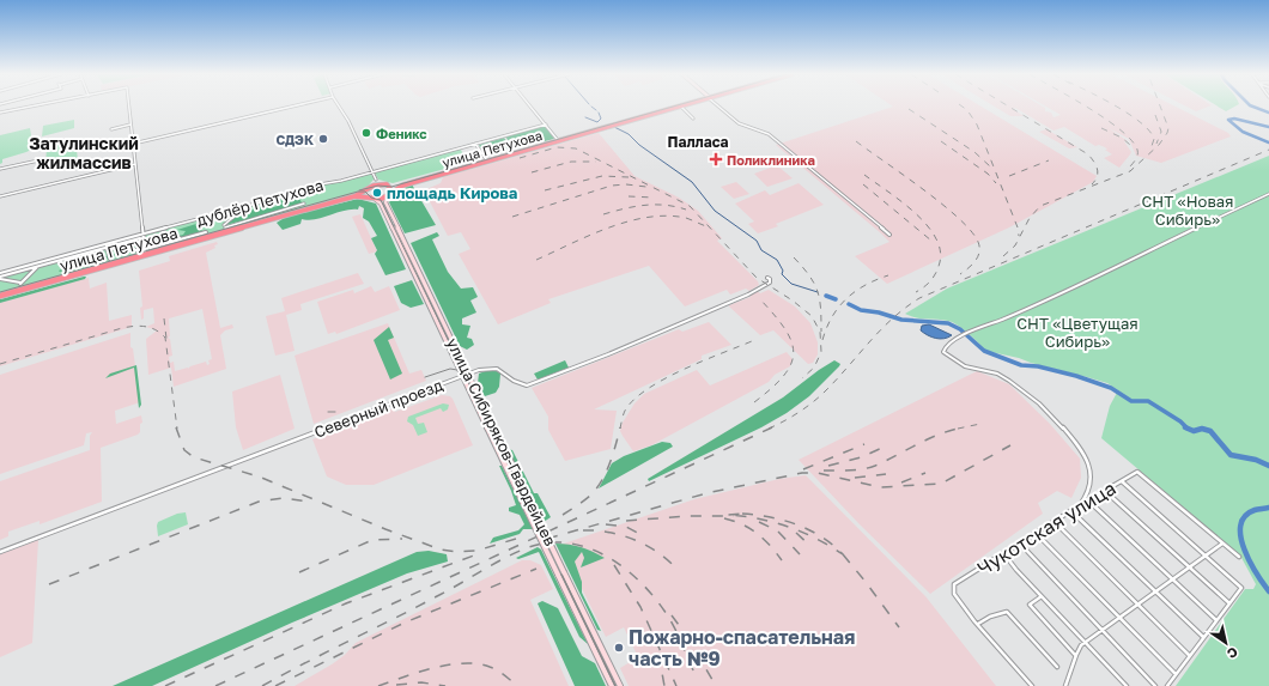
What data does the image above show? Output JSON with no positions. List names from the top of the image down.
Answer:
{
  "streets": {
    "highway": ["улица Петухова"],
    "main road": ["улица Сибиряков-Гвардейцев"],
    "street": ["дублёр Петухова", "Северный проезд", "Чукотская улица"]
  },
  "crossings": [
    ["Северный проезд", "улица Сибиряков-Гвардейцев"]
  ],
  "districts": ["Палласа", "Затулинский жилмассив"],
  "parks": ["СНТ «Новая Сибирь»", "СНТ «Цветущая Сибирь»"],
  "places": {
    "other": [
      "Феникс",
      "СДЭК",
      "площадь Кирова",
      "Пожарно-спасательная часть №9"
    ],
    "health": ["Поликлиника"]
  },
  "north": "bottom right"
}
